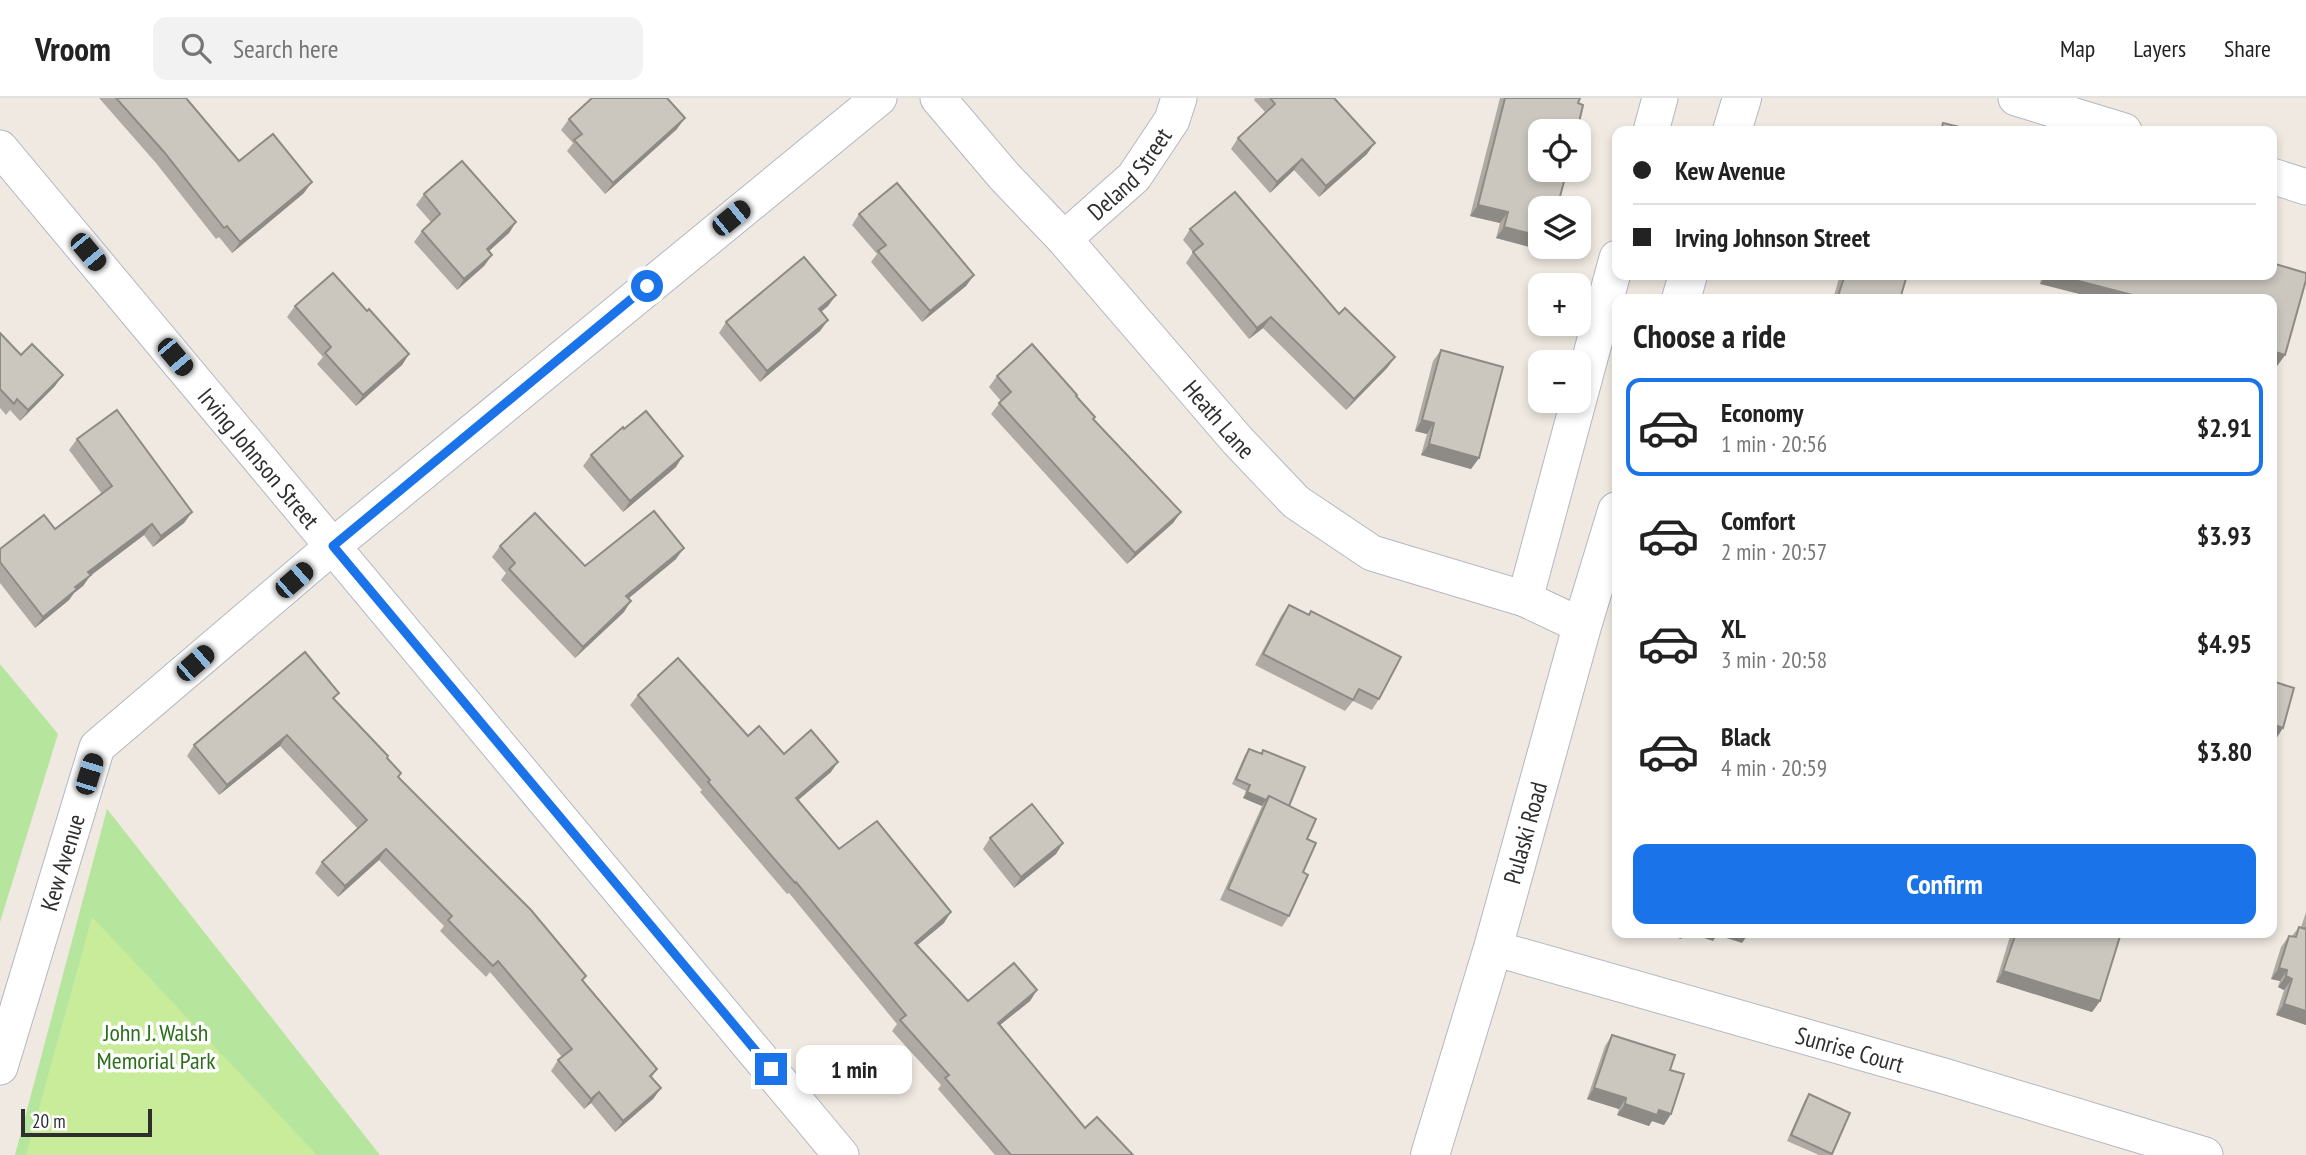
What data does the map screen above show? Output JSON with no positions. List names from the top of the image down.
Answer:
{
  "streets": {
    "main road": ["Pulaski Road"],
    "street": [
      "Deland Street",
      "Heath Lane",
      "Irving Johnson Street",
      "Kew Avenue",
      "Sunrise Court"
    ]
  },
  "crossings": [
    ["Deland Street", "Heath Lane"],
    ["Heath Lane", "Pulaski Road"],
    ["Irving Johnson Street", "Kew Avenue"],
    ["Pulaski Road", "Sunrise Court"]
  ],
  "parks": ["John J. Walsh Memorial Park"],
  "scale_bar": "20 m",
  "page": {
    "header": "Vroom",
    "search": "Search here",
    "nav": ["Map", "Layers", "Share"],
    "map_buttons": ["+", "−"],
    "banner": ["Kew Avenue", "Irving Johnson Street"],
    "heading": "Choose a ride",
    "list": [
      {
        "name": "Economy",
        "note": "1 min · 20:56",
        "value": "$2.91"
      },
      {
        "name": "Comfort",
        "note": "2 min · 20:57",
        "value": "$3.93"
      },
      {
        "name": "XL",
        "note": "3 min · 20:58",
        "value": "$4.95"
      },
      {
        "name": "Black",
        "note": "4 min · 20:59",
        "value": "$3.80"
      }
    ],
    "buttons": "Confirm",
    "bubble": "1 min",
    "scale": "20 m"
  }
}
